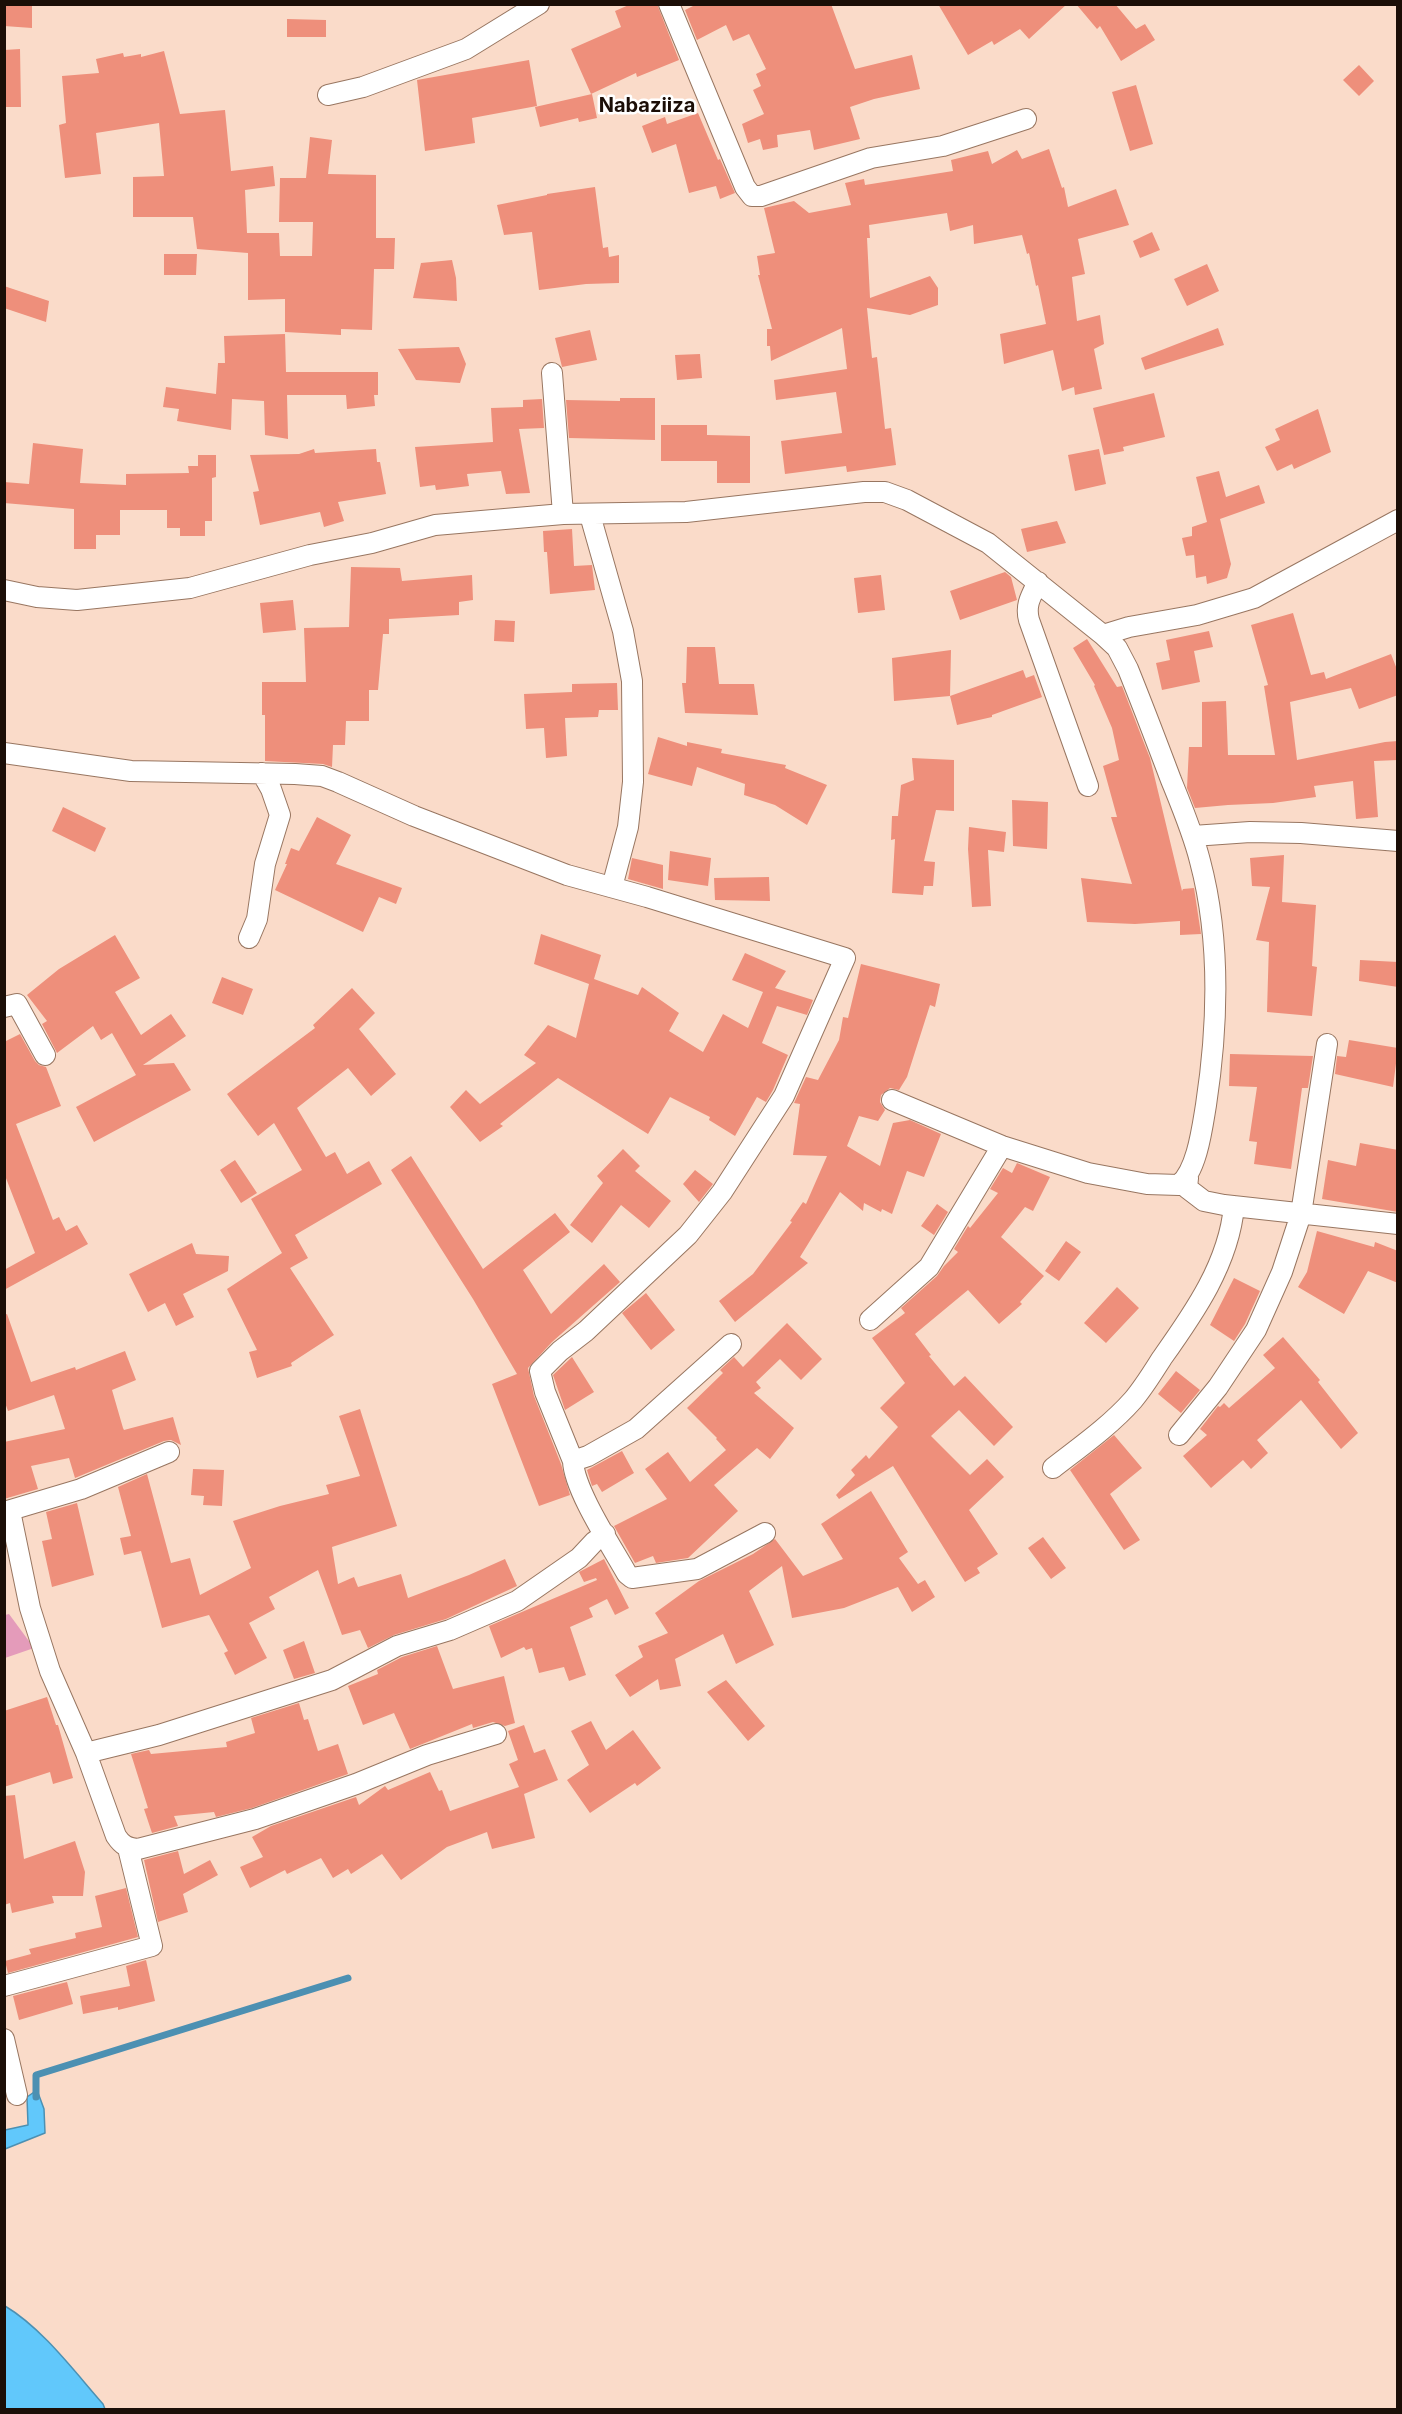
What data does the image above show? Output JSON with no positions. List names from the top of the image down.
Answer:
{
  "districts": ["Nabaziiza"]
}
